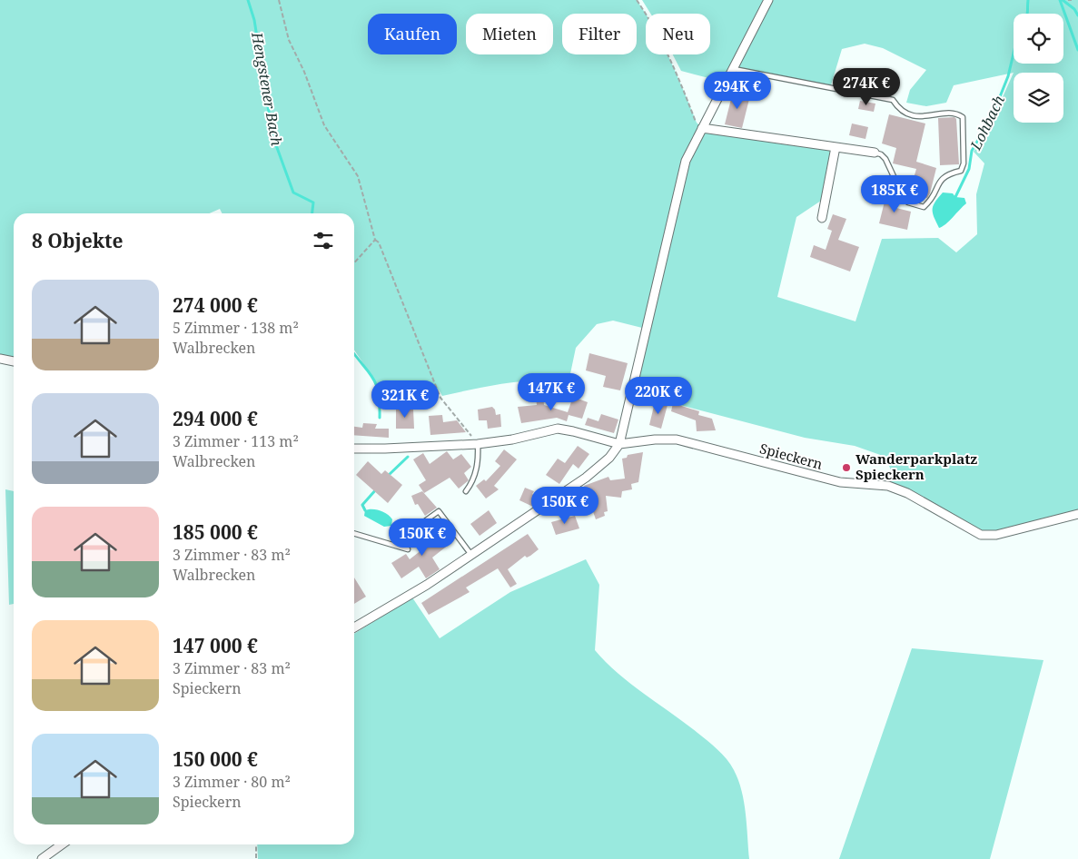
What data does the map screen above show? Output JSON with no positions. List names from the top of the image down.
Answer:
{
  "streets": {
    "street": ["Spieckern"]
  },
  "water": ["Hengstener Bach", "Lohbach"],
  "places": ["Wanderparkplatz Spieckern"],
  "page": {
    "chip": [
      "Kaufen",
      "Mieten",
      "Filter",
      "Neu"
    ],
    "price": [
      "274K €",
      "294K €",
      "185K €",
      "147K €",
      "220K €",
      "321K €",
      "150K €",
      "150K €"
    ],
    "heading": "8 Objekte",
    "list": [
      {
        "name": "274 000 €",
        "note": "5 Zimmer · 138 m² · Walbrecken"
      },
      {
        "name": "294 000 €",
        "note": "3 Zimmer · 113 m² · Walbrecken"
      },
      {
        "name": "185 000 €",
        "note": "3 Zimmer · 83 m² · Walbrecken"
      },
      {
        "name": "147 000 €",
        "note": "3 Zimmer · 83 m² · Spieckern"
      },
      {
        "name": "150 000 €",
        "note": "3 Zimmer · 80 m² · Spieckern"
      }
    ]
  }
}
